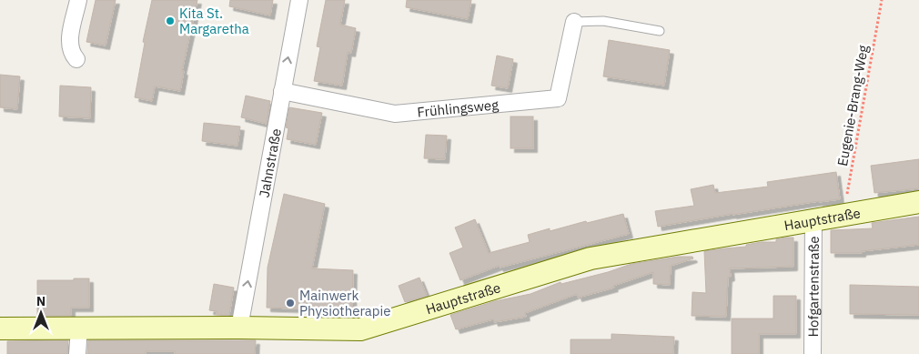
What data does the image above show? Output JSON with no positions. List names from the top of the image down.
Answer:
{
  "streets": {
    "street": [
      "Frühlingsweg",
      "Jahnstraße",
      "Hauptstraße",
      "Hofgartenstraße"
    ],
    "path": ["Eugenie-Brang-Weg"]
  },
  "crossings": [
    ["Eugenie-Brang-Weg", "Hauptstraße"],
    ["Frühlingsweg", "Jahnstraße"],
    ["Jahnstraße", "Hauptstraße"],
    ["Hauptstraße", "Hofgartenstraße"]
  ],
  "one_way": ["Jahnstraße"],
  "places": ["Kita St. Margaretha", "Mainwerk Physiotherapie"],
  "north": "top"
}
